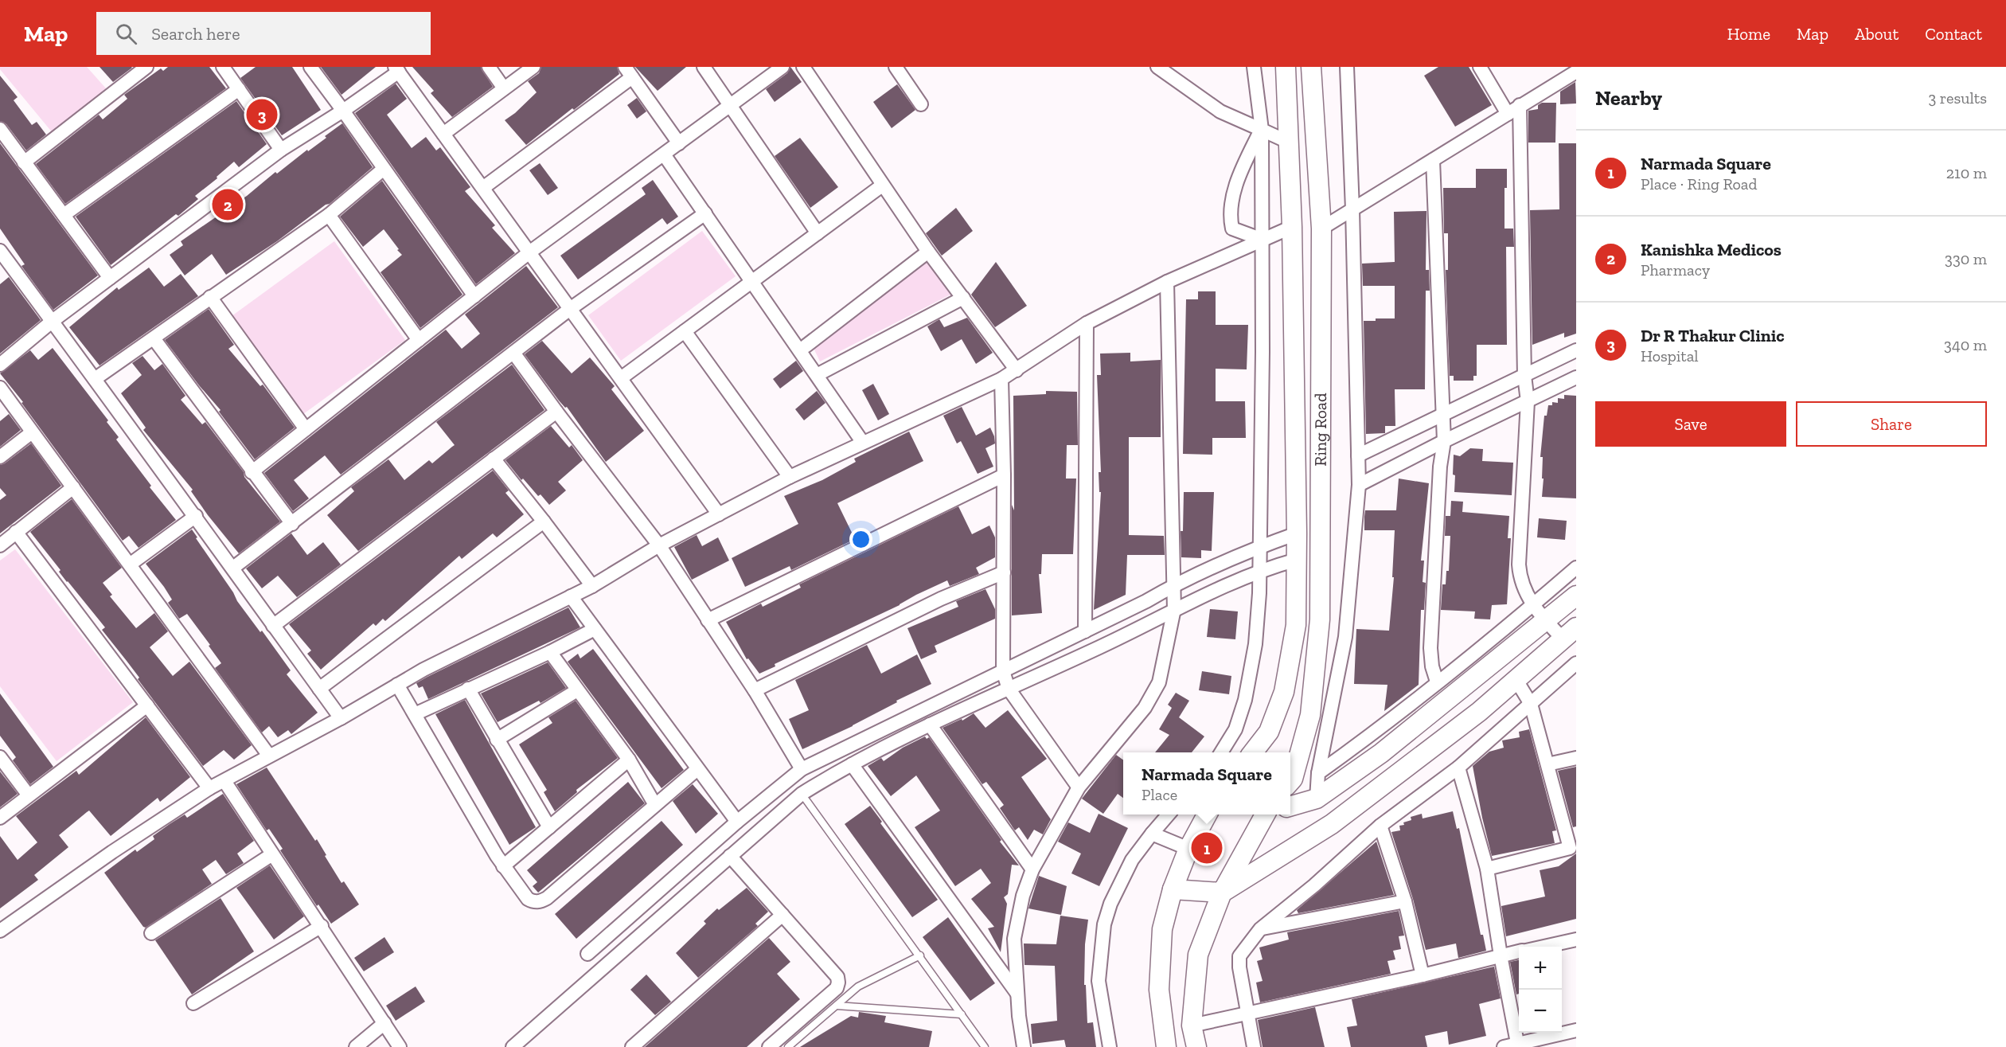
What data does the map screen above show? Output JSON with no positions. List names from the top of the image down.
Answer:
{
  "streets": {
    "main road": ["Ring Road"]
  },
  "page": {
    "header": "Map",
    "search": "Search here",
    "nav": [
      "Home",
      "Map",
      "About",
      "Contact"
    ],
    "heading": ["Nearby", "3 results"],
    "pins": ["3", "2", "1"],
    "list": [
      {
        "mark": "1",
        "name": "Narmada Square",
        "note": "Place · Ring Road",
        "value": "210 m"
      },
      {
        "mark": "2",
        "name": "Kanishka Medicos",
        "note": "Pharmacy",
        "value": "330 m"
      },
      {
        "mark": "3",
        "name": "Dr R Thakur Clinic",
        "note": "Hospital",
        "value": "340 m"
      }
    ],
    "buttons": ["Save", "Share"],
    "popup": ["Narmada Square", "Place"],
    "map_buttons": ["+", "−"]
  }
}
